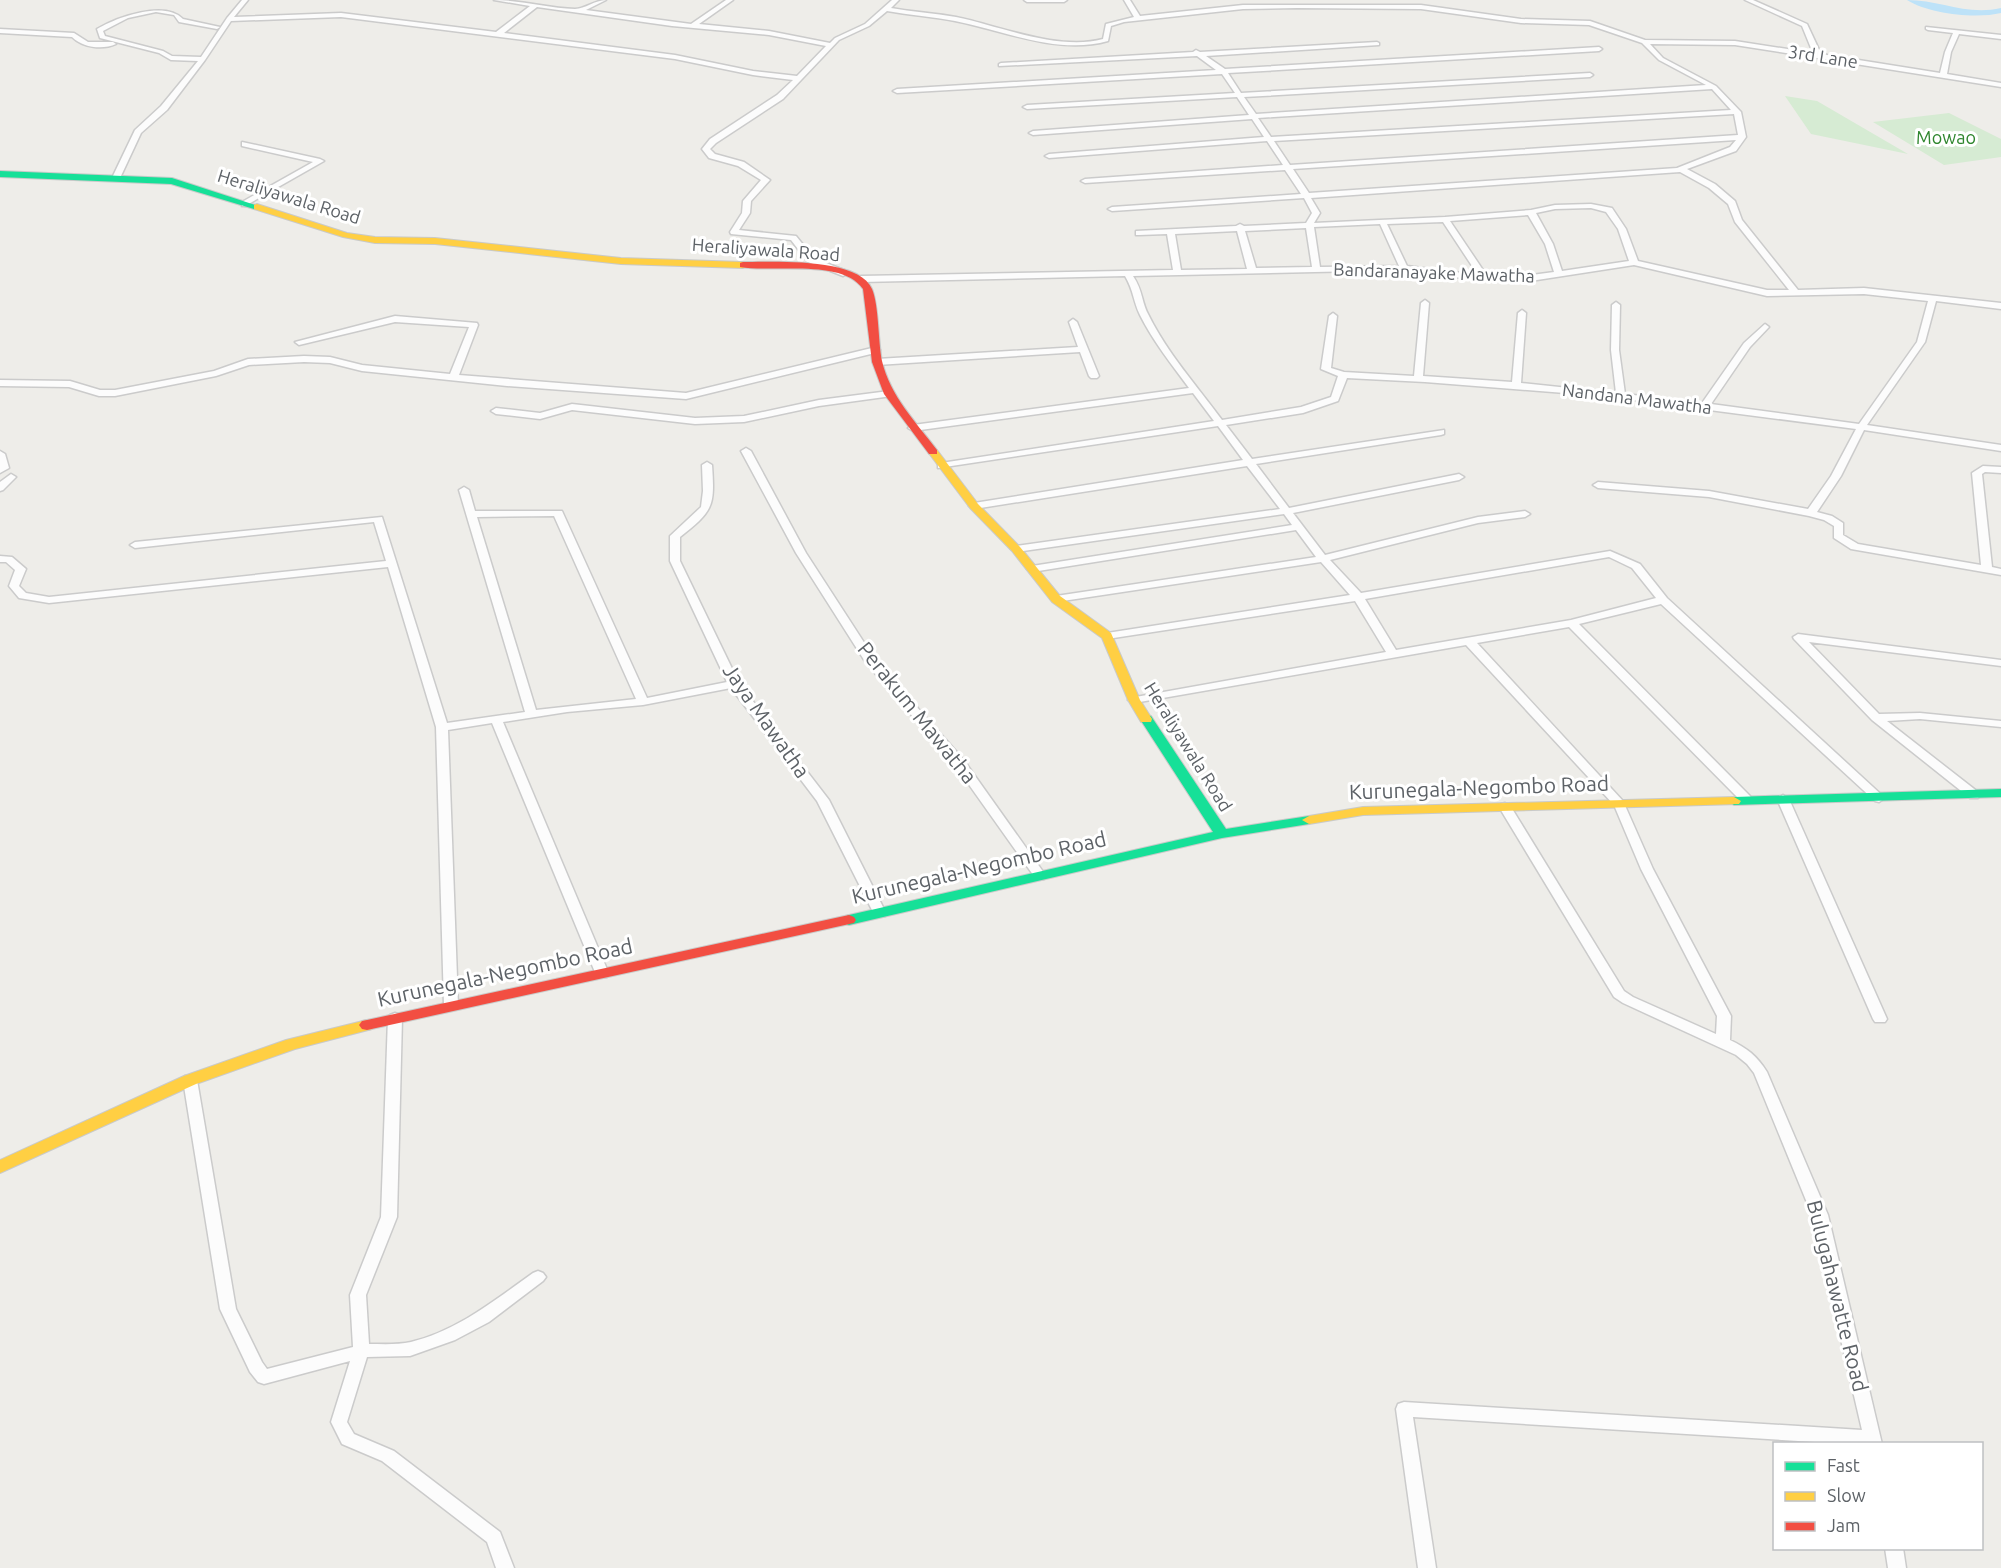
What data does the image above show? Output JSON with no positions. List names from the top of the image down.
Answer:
{
  "streets": {
    "street": [
      "3rd Lane",
      "Heraliyawala Road",
      "Bandaranayake Mawatha",
      "Nandana Mawatha",
      "Perakum Mawatha",
      "Jaya Mawatha",
      "Kurunegala-Negombo Road",
      "Bulugahawatte Road"
    ]
  },
  "crossings": [
    ["Heraliyawala Road", "Bandaranayake Mawatha"],
    ["Heraliyawala Road", "Kurunegala-Negombo Road"],
    ["Perakum Mawatha", "Kurunegala-Negombo Road"],
    ["Jaya Mawatha", "Kurunegala-Negombo Road"],
    ["Kurunegala-Negombo Road", "Bulugahawatte Road"]
  ],
  "parks": ["Mowao"],
  "legend": ["Fast", "Slow", "Jam"]
}
